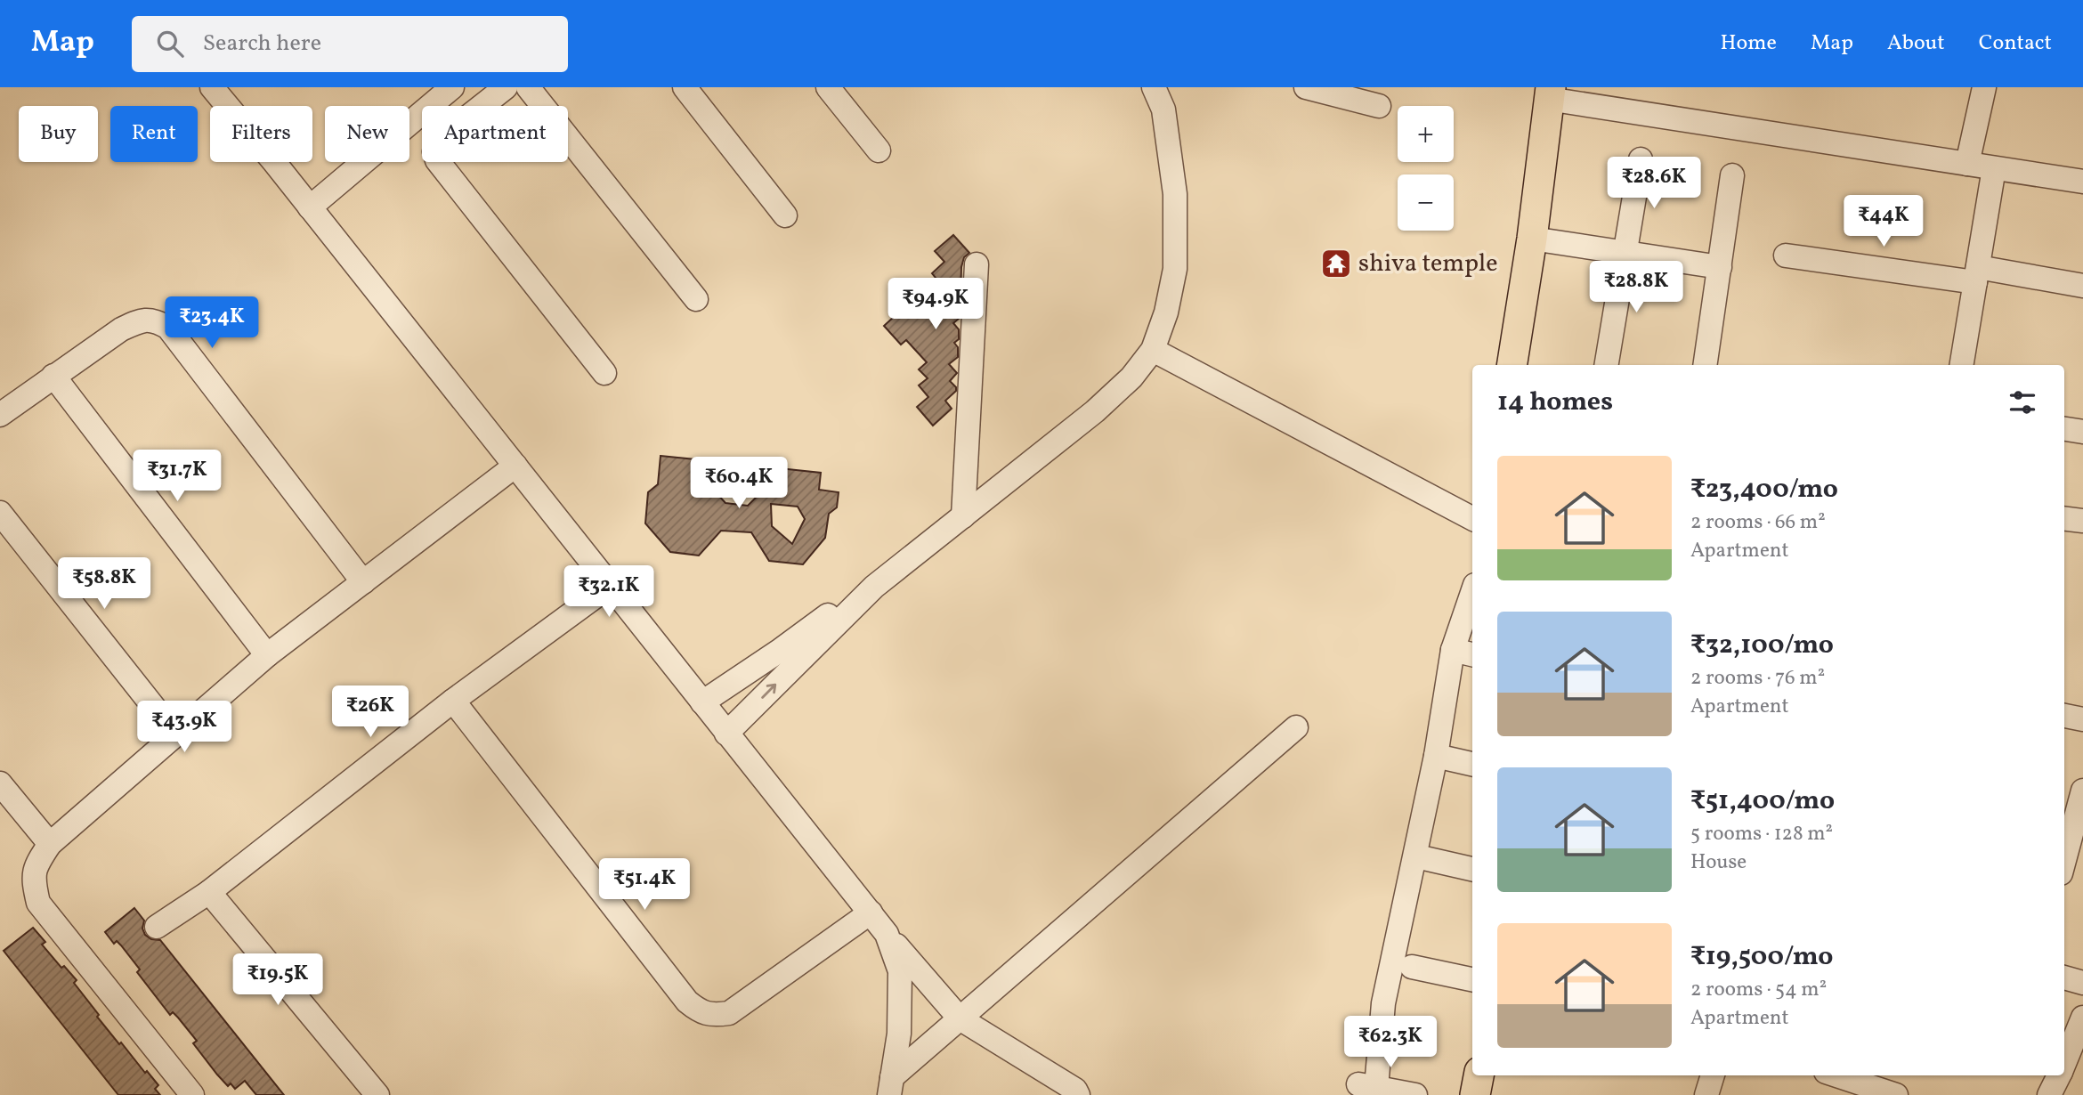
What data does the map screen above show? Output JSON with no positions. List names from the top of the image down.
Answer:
{
  "places": {
    "temple": ["shiva temple"]
  },
  "page": {
    "header": "Map",
    "search": "Search here",
    "nav": [
      "Home",
      "Map",
      "About",
      "Contact"
    ],
    "map_buttons": ["+", "−"],
    "chip": [
      "Buy",
      "Rent",
      "Filters",
      "New",
      "Apartment"
    ],
    "price": [
      "₹28.6K",
      "₹44K",
      "₹28.8K",
      "₹94.9K",
      "₹23.4K",
      "₹31.7K",
      "₹60.4K",
      "₹58.8K",
      "₹32.1K",
      "₹26K",
      "₹43.9K",
      "₹51.4K",
      "₹19.5K",
      "₹62.3K"
    ],
    "heading": "14 homes",
    "list": [
      {
        "name": "₹23,400/mo",
        "note": "2 rooms · 66 m² · Apartment"
      },
      {
        "name": "₹32,100/mo",
        "note": "2 rooms · 76 m² · Apartment"
      },
      {
        "name": "₹51,400/mo",
        "note": "5 rooms · 128 m² · House"
      },
      {
        "name": "₹19,500/mo",
        "note": "2 rooms · 54 m² · Apartment"
      }
    ]
  }
}
